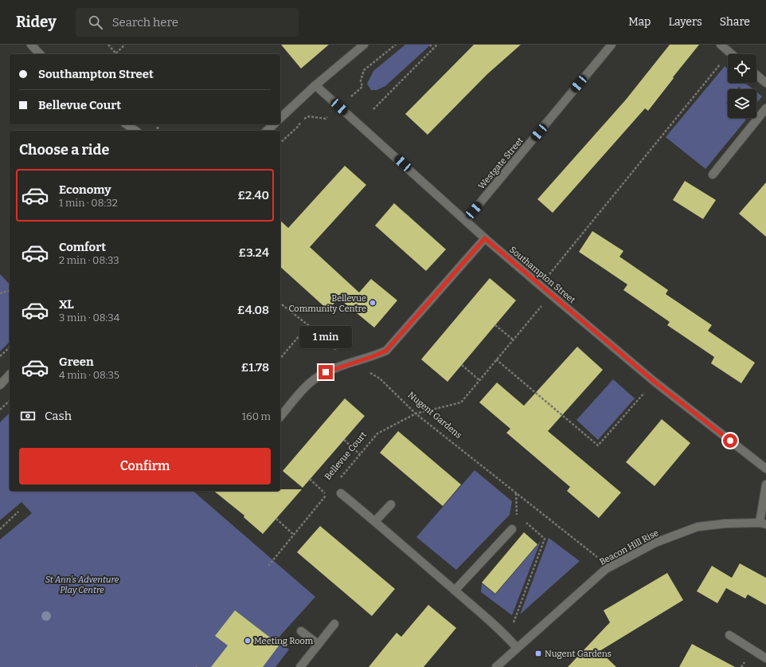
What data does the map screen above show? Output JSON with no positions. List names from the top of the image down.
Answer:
{
  "streets": {
    "street": ["Westgate Street", "Southampton Street", "Beacon Hill Rise"],
    "path": ["Nugent Gardens", "Bellevue Court"]
  },
  "crossings": [
    ["Westgate Street", "Southampton Street"],
    ["Southampton Street", "Bellevue Court"],
    ["Nugent Gardens", "Bellevue Court"],
    ["Nugent Gardens", "Beacon Hill Rise"]
  ],
  "parks": ["St Ann's Adventure Play Centre"],
  "places": {
    "other": ["Bellevue Community Centre", "Meeting Room"],
    "transit": ["Nugent Gardens"]
  },
  "page": {
    "header": "Ridey",
    "search": "Search here",
    "nav": ["Map", "Layers", "Share"],
    "banner": ["Southampton Street", "Bellevue Court"],
    "heading": "Choose a ride",
    "list": [
      {
        "name": "Economy",
        "note": "1 min · 08:32",
        "value": "£2.40"
      },
      {
        "name": "Comfort",
        "note": "2 min · 08:33",
        "value": "£3.24"
      },
      {
        "name": "XL",
        "note": "3 min · 08:34",
        "value": "£4.08"
      },
      {
        "name": "Green",
        "note": "4 min · 08:35",
        "value": "£1.78"
      }
    ],
    "bubble": "1 min",
    "pay": ["Cash", "160 m"],
    "buttons": "Confirm"
  }
}
